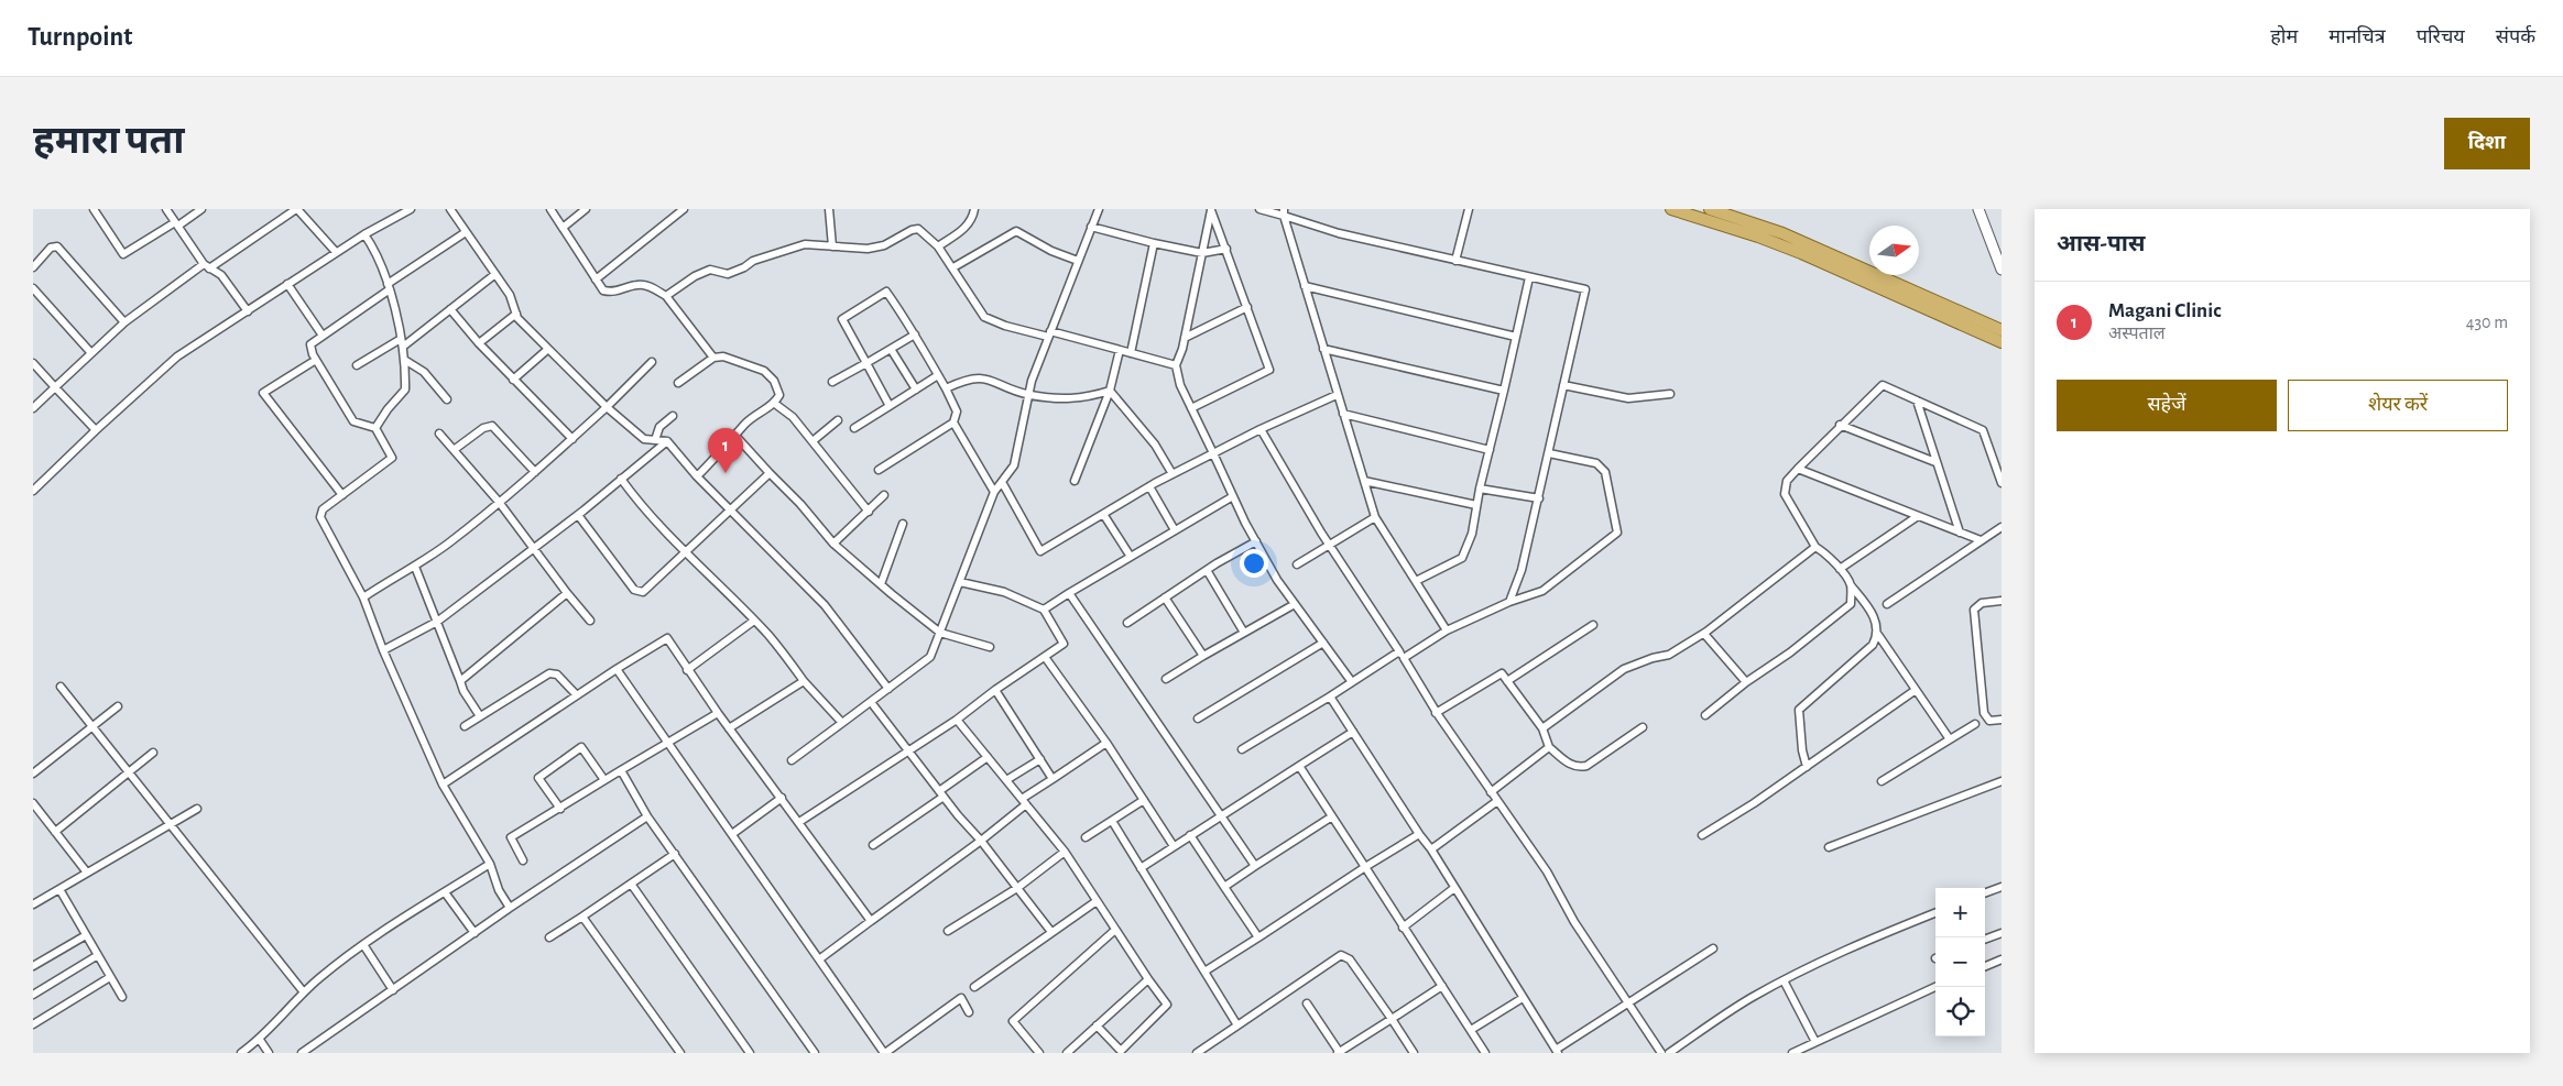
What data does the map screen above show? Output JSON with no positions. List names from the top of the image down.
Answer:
{
  "north": "right",
  "page": {
    "header": "Turnpoint",
    "nav": [
      "होम",
      "मानचित्र",
      "परिचय",
      "संपर्क"
    ],
    "buttons": [
      "दिशा",
      ["सहेजें", "शेयर करें"]
    ],
    "title": "हमारा पता",
    "heading": "आस-पास",
    "list": [
      {
        "mark": "1",
        "name": "Magani Clinic",
        "note": "अस्पताल",
        "value": "430 m"
      }
    ],
    "pins": "1",
    "map_buttons": ["+", "−"]
  }
}
